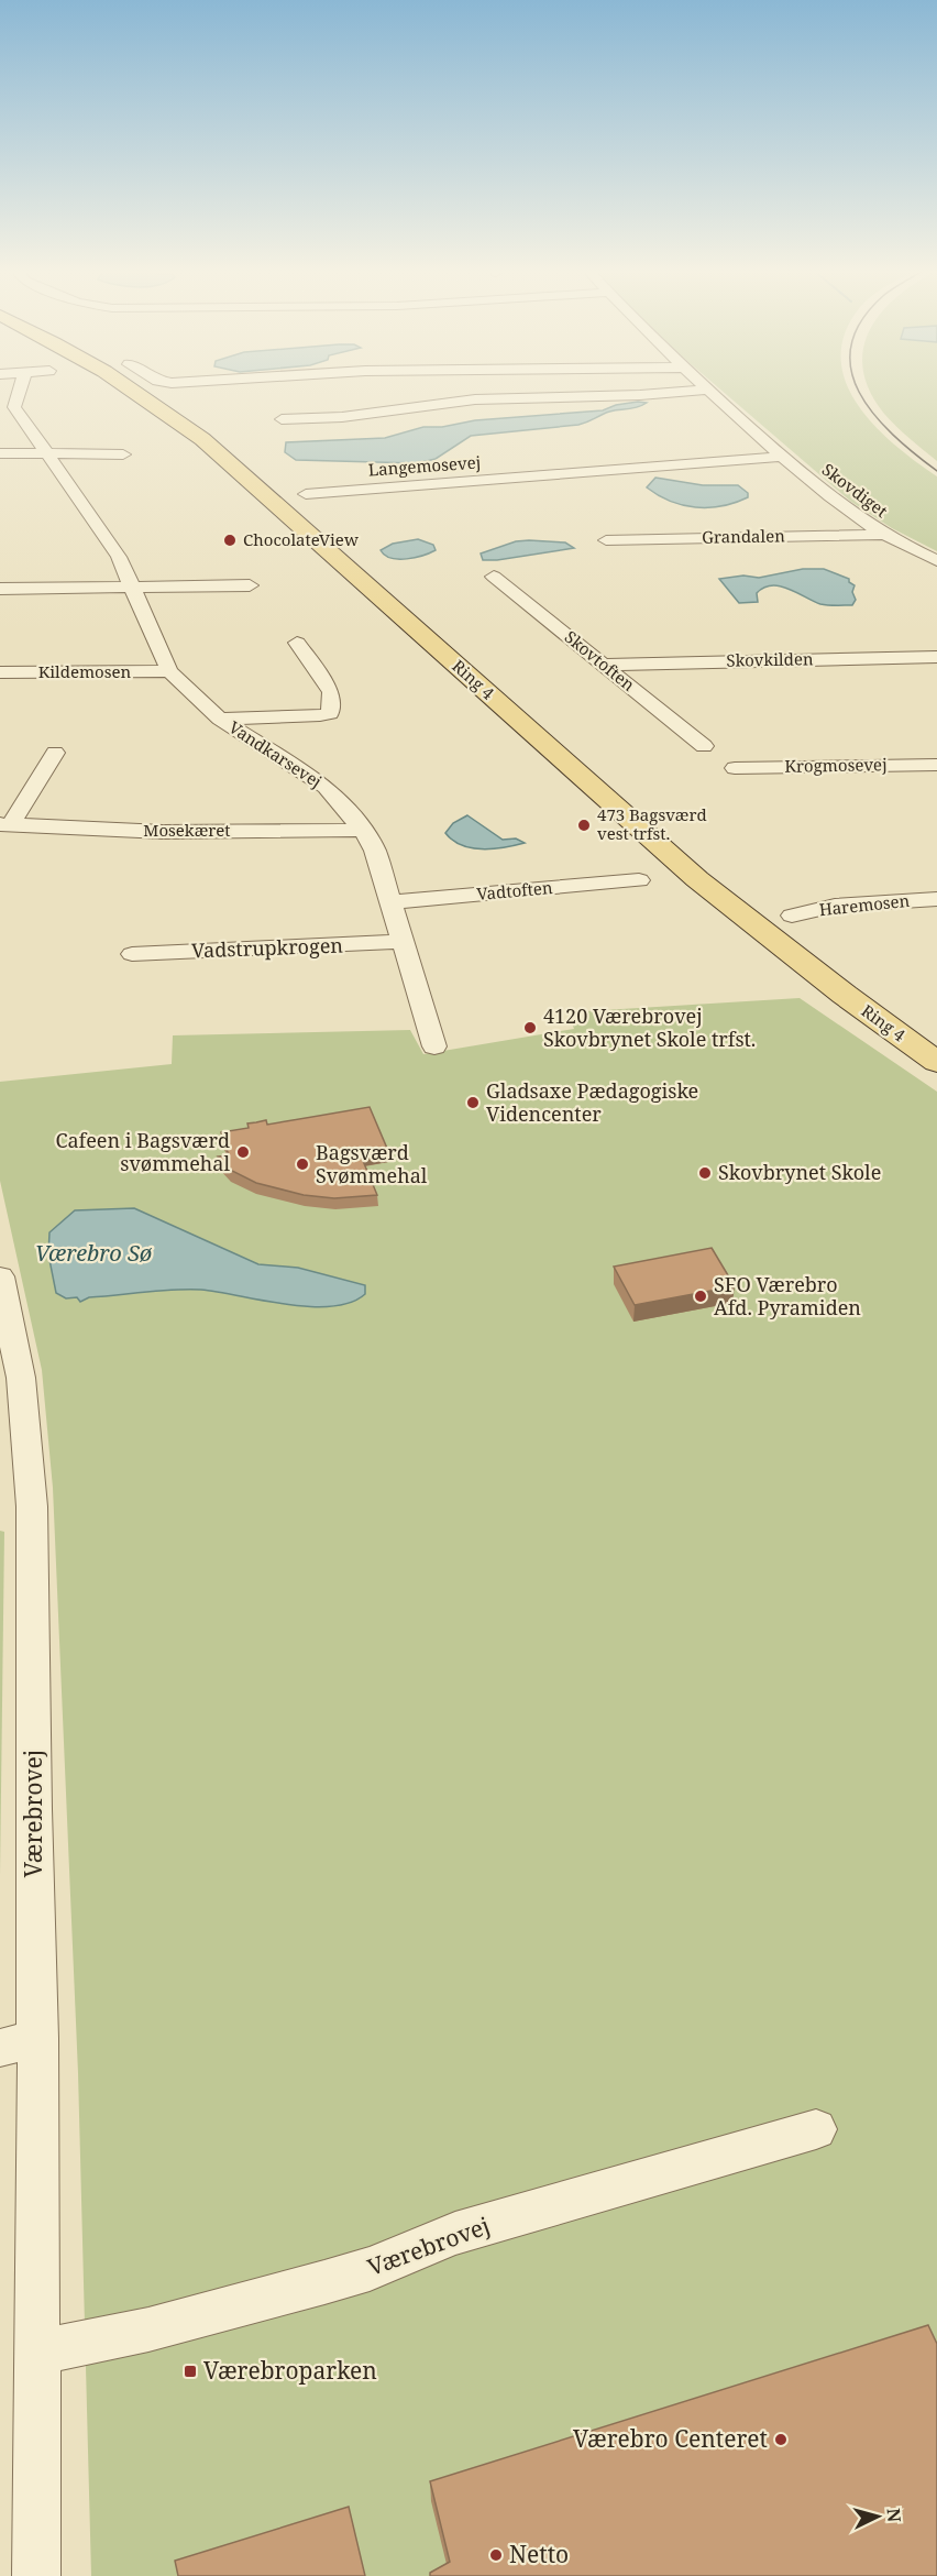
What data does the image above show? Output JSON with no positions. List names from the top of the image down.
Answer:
{
  "streets": {
    "main road": ["Ring 4"],
    "street": [
      "Langemosevej",
      "Skovdiget",
      "Grandalen",
      "Skovkilden",
      "Skovtoften",
      "Kildemosen",
      "Vandkarsevej",
      "Krogmosevej",
      "Mosekæret",
      "Vadtoften",
      "Haremosen",
      "Vadstrupkrogen",
      "Værebrovej"
    ]
  },
  "crossings": [
    ["Langemosevej", "Skovdiget"],
    ["Skovdiget", "Grandalen"],
    ["Skovkilden", "Skovtoften"],
    ["Kildemosen", "Vandkarsevej"],
    ["Vandkarsevej", "Mosekæret"],
    ["Vandkarsevej", "Vadtoften"],
    ["Vandkarsevej", "Vadstrupkrogen"]
  ],
  "water": ["Værebro Sø"],
  "places": {
    "other": [
      "ChocolateView",
      "473 Bagsværd vest trfst.",
      "4120 Værebrovej Skovbrynet Skole trfst.",
      "Gladsaxe Pædagogiske Videncenter",
      "Cafeen i Bagsværd svømmehal",
      "Bagsværd Svømmehal",
      "Skovbrynet Skole",
      "SFO Værebro Afd. Pyramiden",
      "Værebro Centeret",
      "Netto"
    ],
    "transit": ["Værebroparken"]
  },
  "north": "right"
}
